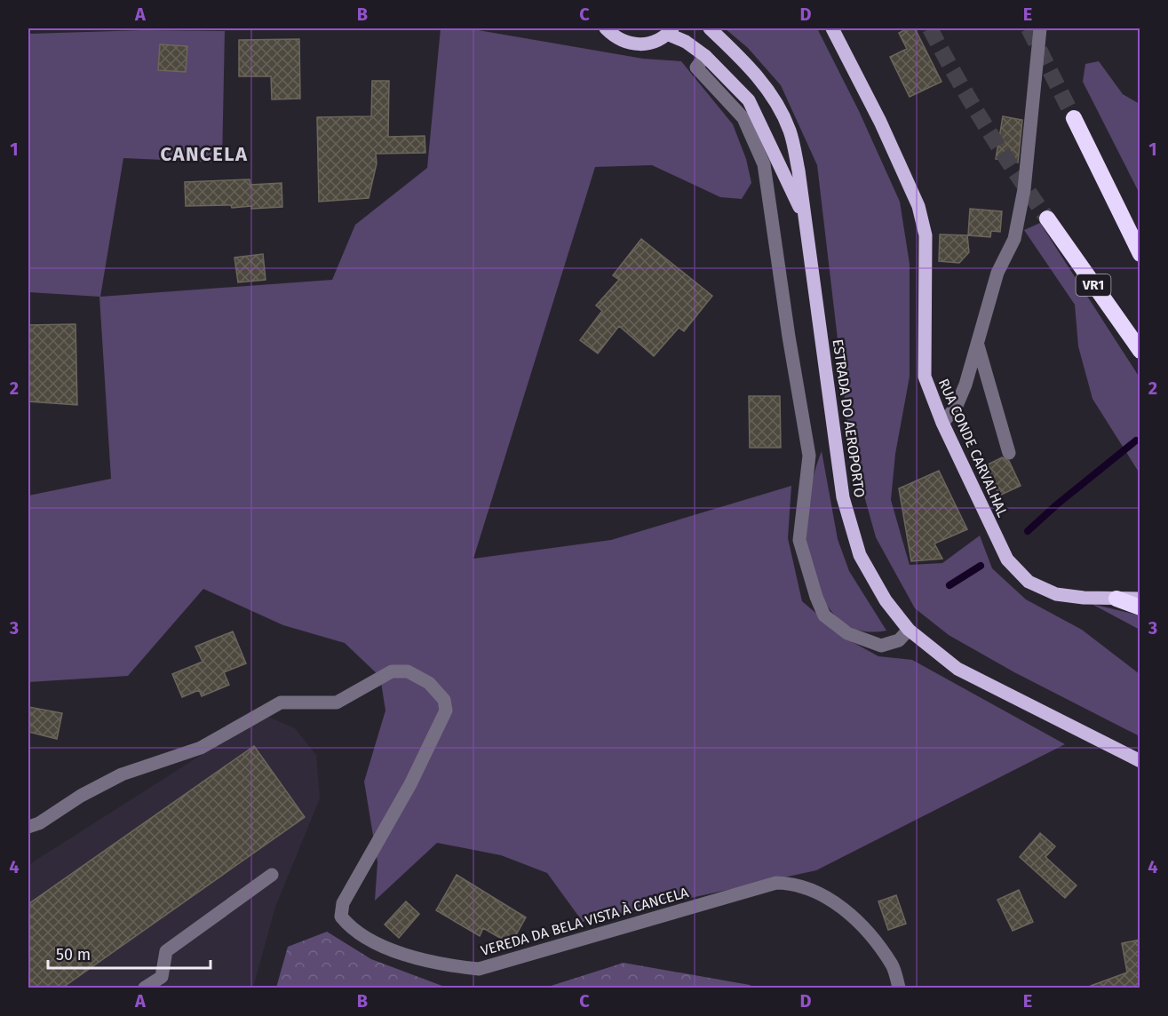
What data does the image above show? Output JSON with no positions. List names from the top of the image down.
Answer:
{
  "streets": {
    "highway": ["VR1"],
    "main road": ["ESTRADA DO AEROPORTO", "RUA CONDE CARVALHAL"],
    "lane": ["VEREDA DA BELA VISTA À CANCELA"]
  },
  "districts": ["CANCELA"],
  "scale_bar": "50 m",
  "grid": {
    "columns": [
      "A",
      "B",
      "C",
      "D",
      "E"
    ],
    "rows": [
      "1",
      "2",
      "3",
      "4"
    ]
  }
}
